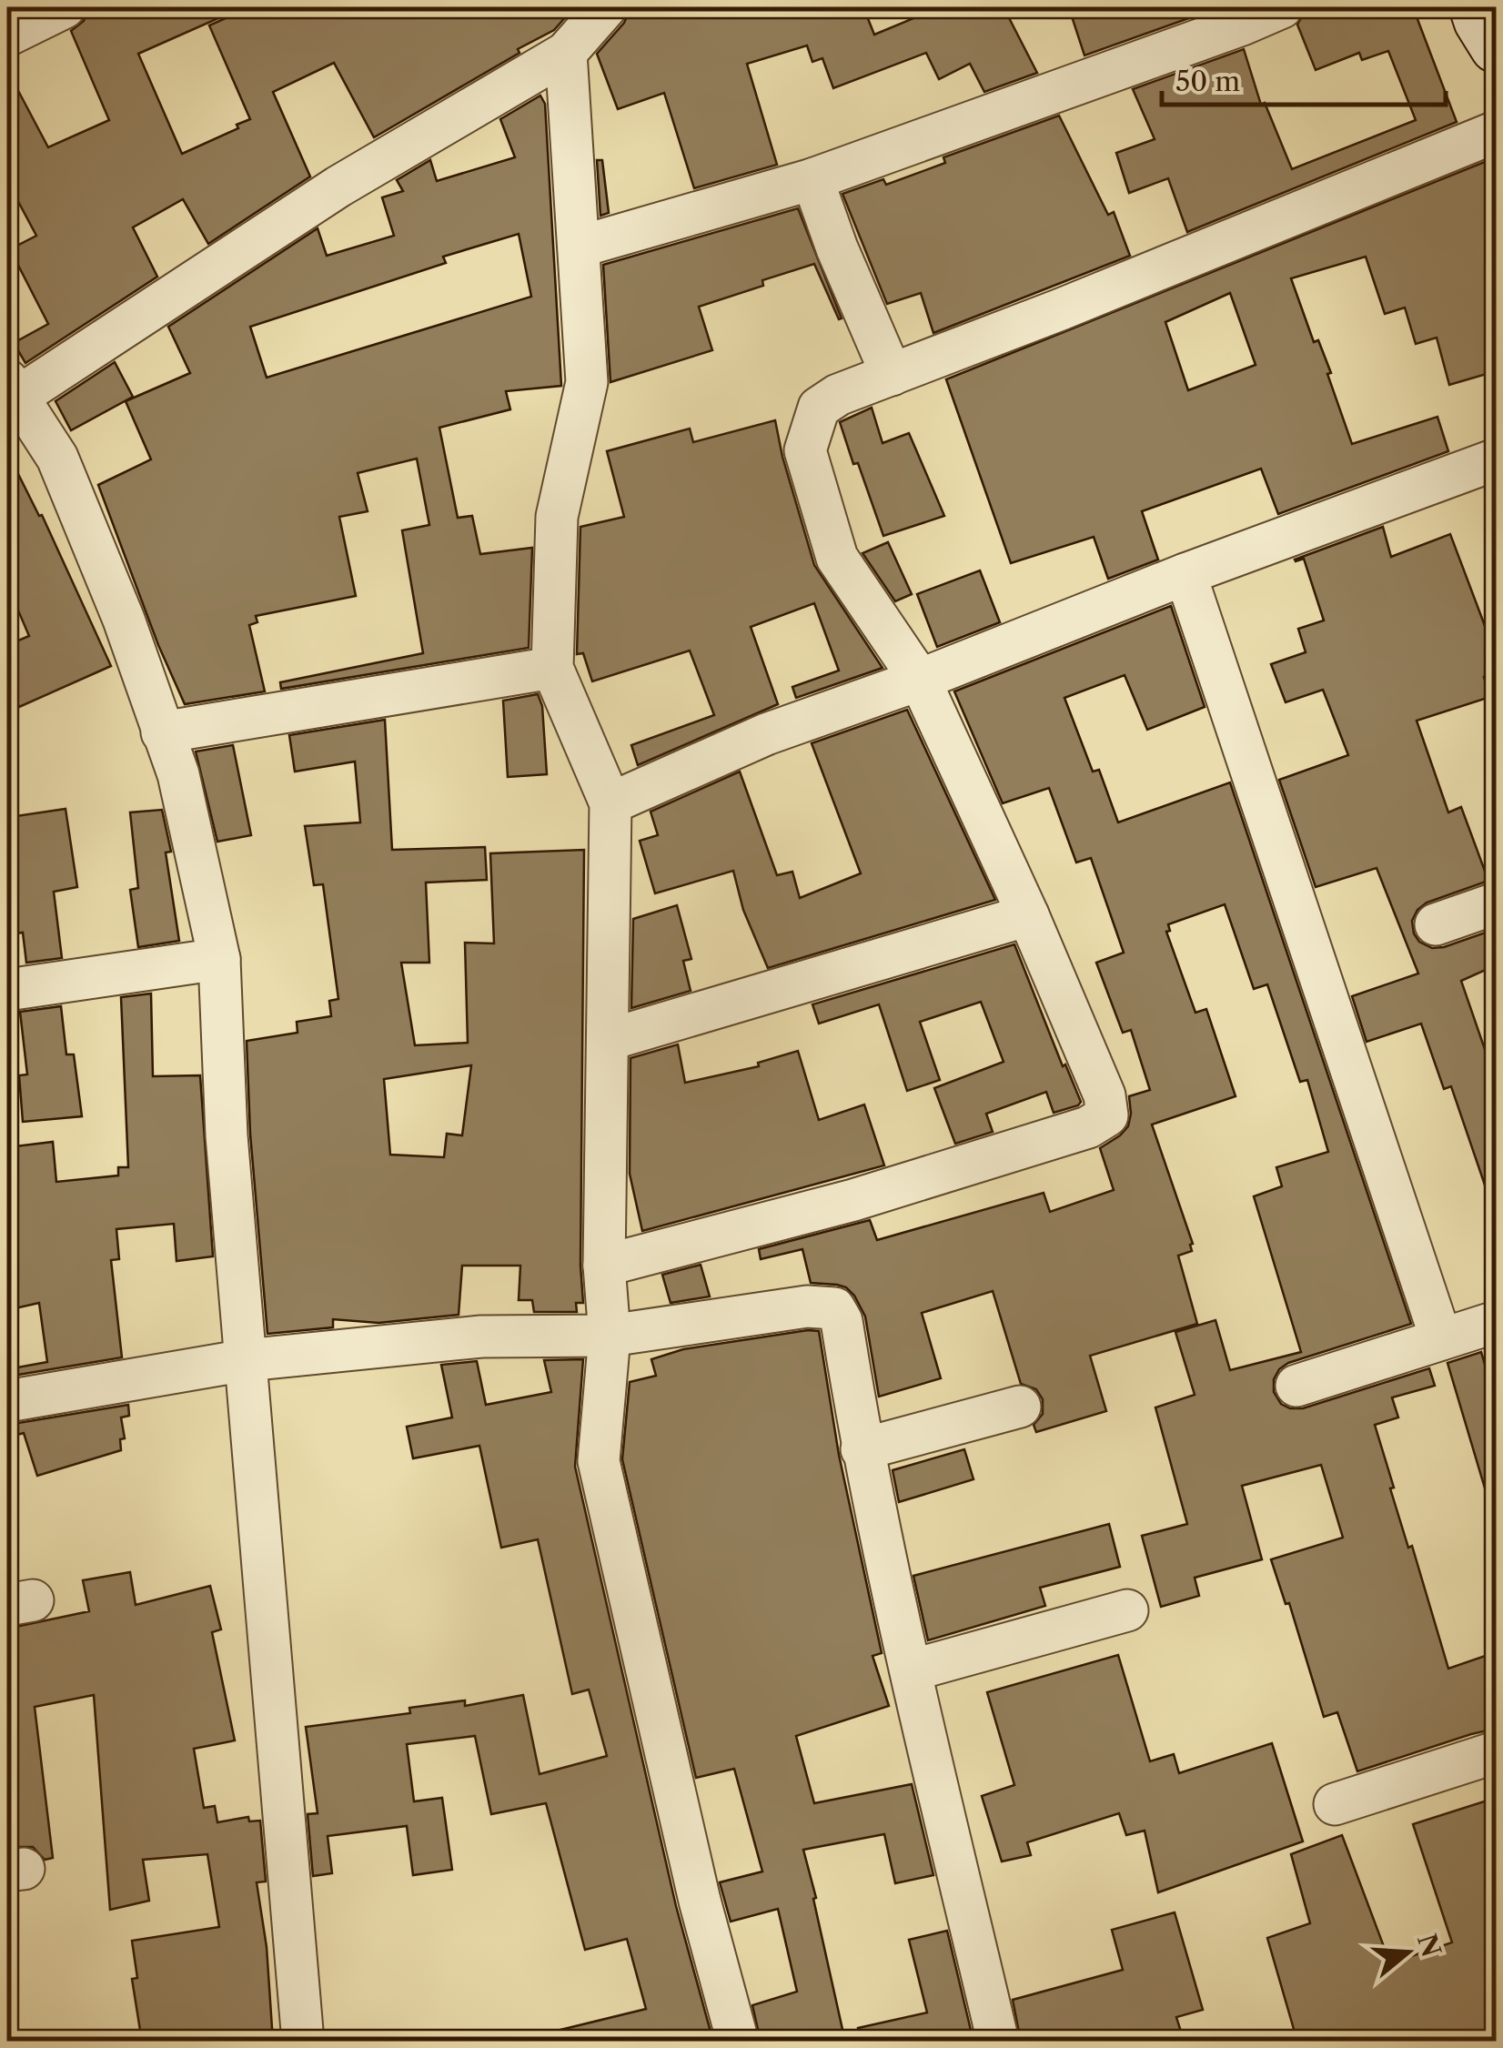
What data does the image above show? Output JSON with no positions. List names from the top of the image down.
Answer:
{
  "scale_bar": "50 m",
  "north": "right"
}
